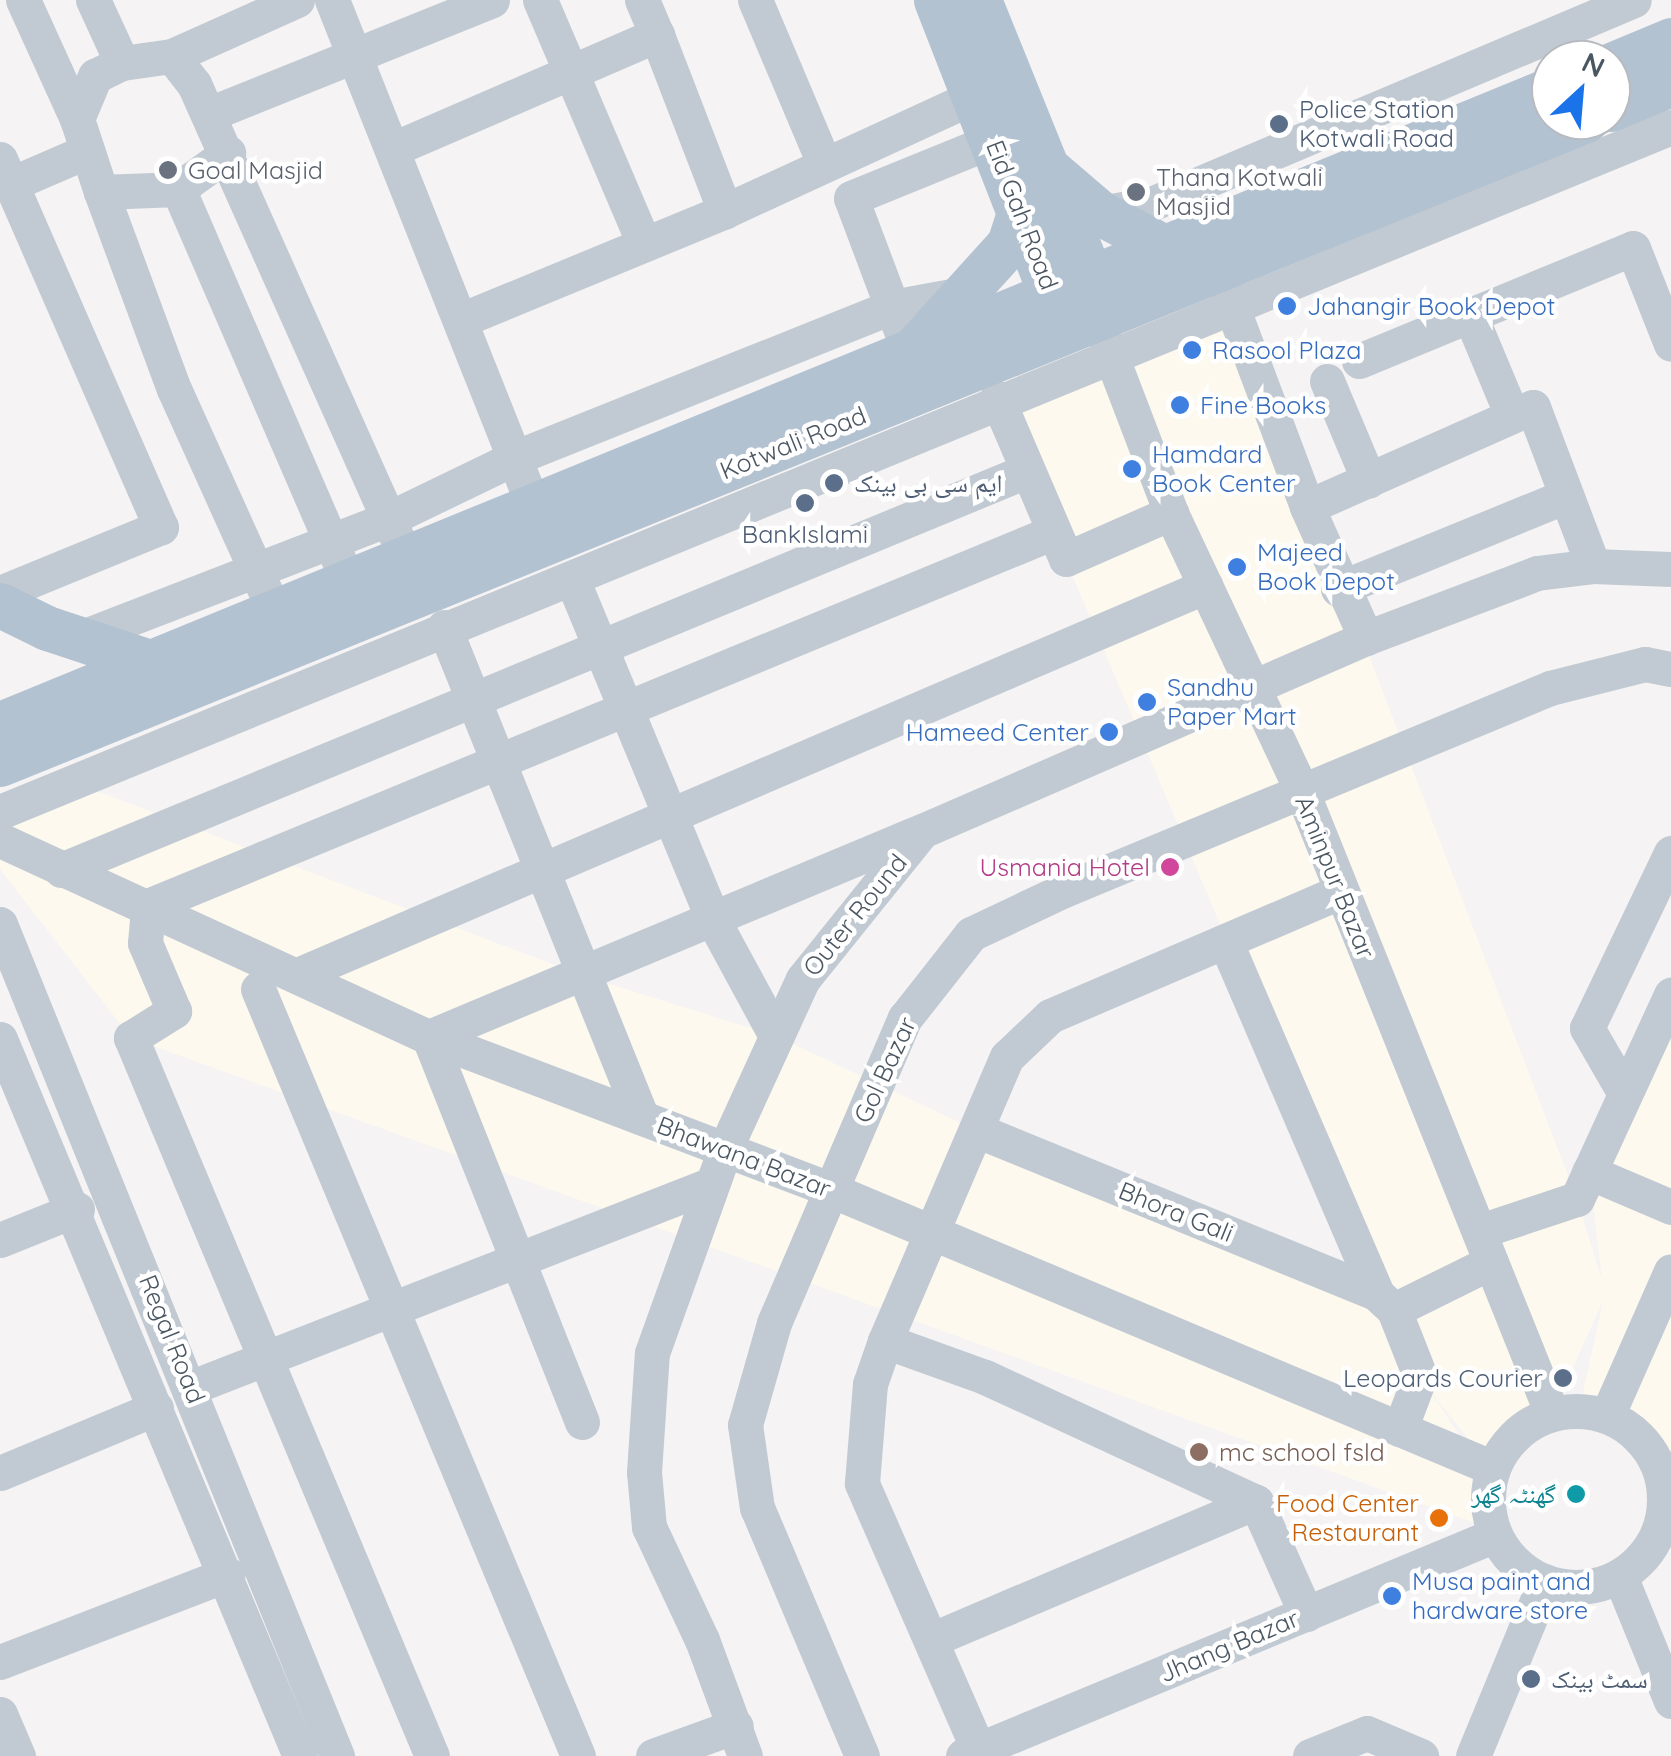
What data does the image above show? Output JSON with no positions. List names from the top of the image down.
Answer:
{
  "streets": {
    "main road": ["Eid Gah Road", "Kotwali Road"],
    "street": [
      "Aminpur Bazar",
      "Outer Round",
      "Gol Bazar",
      "Bhawana Bazar",
      "Bhora Gali",
      "Regal Road",
      "Jhang Bazar"
    ]
  },
  "crossings": [
    ["Eid Gah Road", "Kotwali Road"],
    ["Eid Gah Road", "Aminpur Bazar"],
    ["Kotwali Road", "Aminpur Bazar"],
    ["Aminpur Bazar", "Outer Round"],
    ["Aminpur Bazar", "Gol Bazar"],
    ["Aminpur Bazar", "Bhawana Bazar"],
    ["Aminpur Bazar", "Jhang Bazar"],
    ["Outer Round", "Bhawana Bazar"],
    ["Gol Bazar", "Bhawana Bazar"],
    ["Bhawana Bazar", "Jhang Bazar"]
  ],
  "places": [
    "Police Station Kotwali Road",
    "Goal Masjid",
    "Thana Kotwali Masjid",
    "Jahangir Book Depot",
    "Rasool Plaza",
    "Fine Books",
    "Hamdard Book Center",
    "ایم سی بی بینک",
    "BankIslami",
    "Majeed Book Depot",
    "Sandhu Paper Mart",
    "Hameed Center",
    "Usmania Hotel",
    "Leopards Courier",
    "mc school fsld",
    "گھنٹہ گھر",
    "Food Center Restaurant",
    "Musa paint and hardware store",
    "سمٹ بینک"
  ],
  "north": "top right"
}
